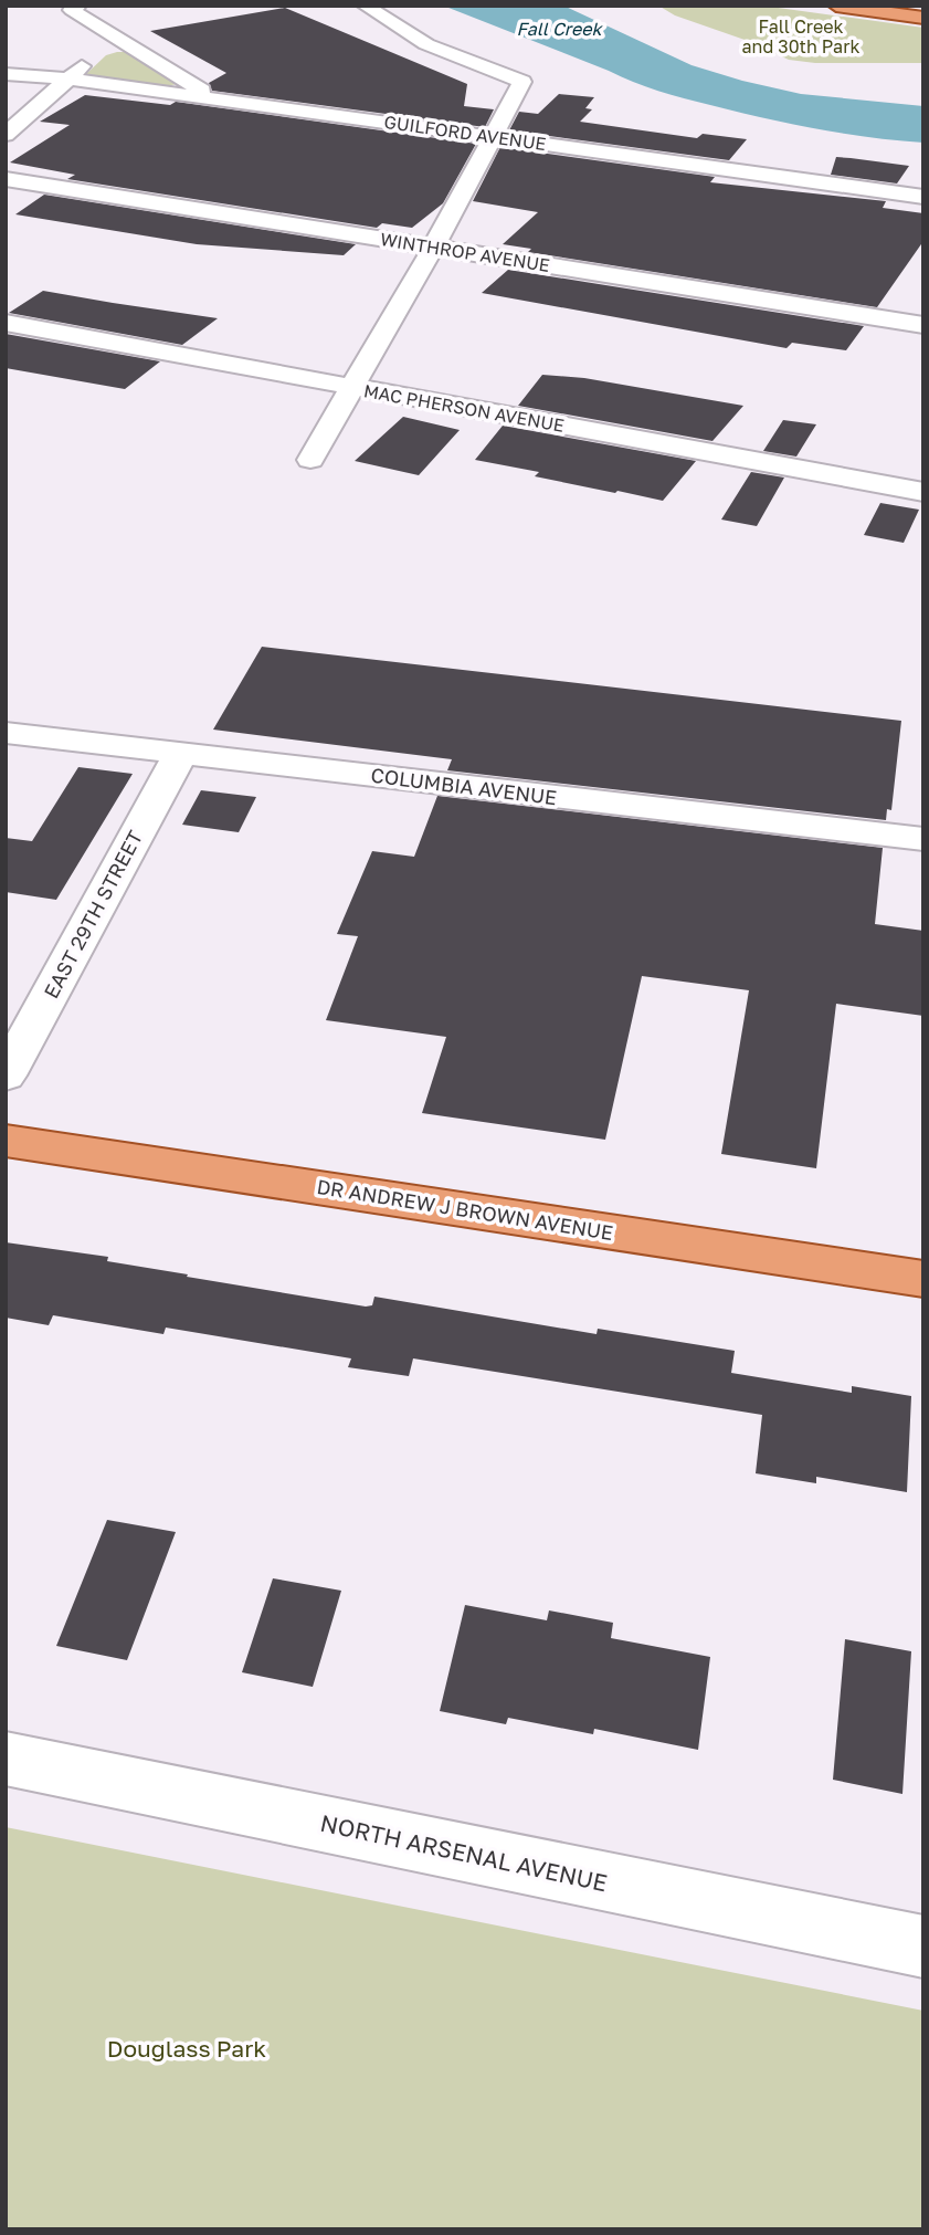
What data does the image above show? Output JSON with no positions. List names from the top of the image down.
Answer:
{
  "streets": {
    "main road": ["DR ANDREW J BROWN AVENUE"],
    "street": [
      "GUILFORD AVENUE",
      "WINTHROP AVENUE",
      "MAC PHERSON AVENUE",
      "COLUMBIA AVENUE",
      "EAST 29TH STREET",
      "NORTH ARSENAL AVENUE"
    ]
  },
  "crossings": [
    ["COLUMBIA AVENUE", "EAST 29TH STREET"]
  ],
  "water": ["Fall Creek"],
  "parks": ["Fall Creek and 30th Park", "Douglass Park"]
}
